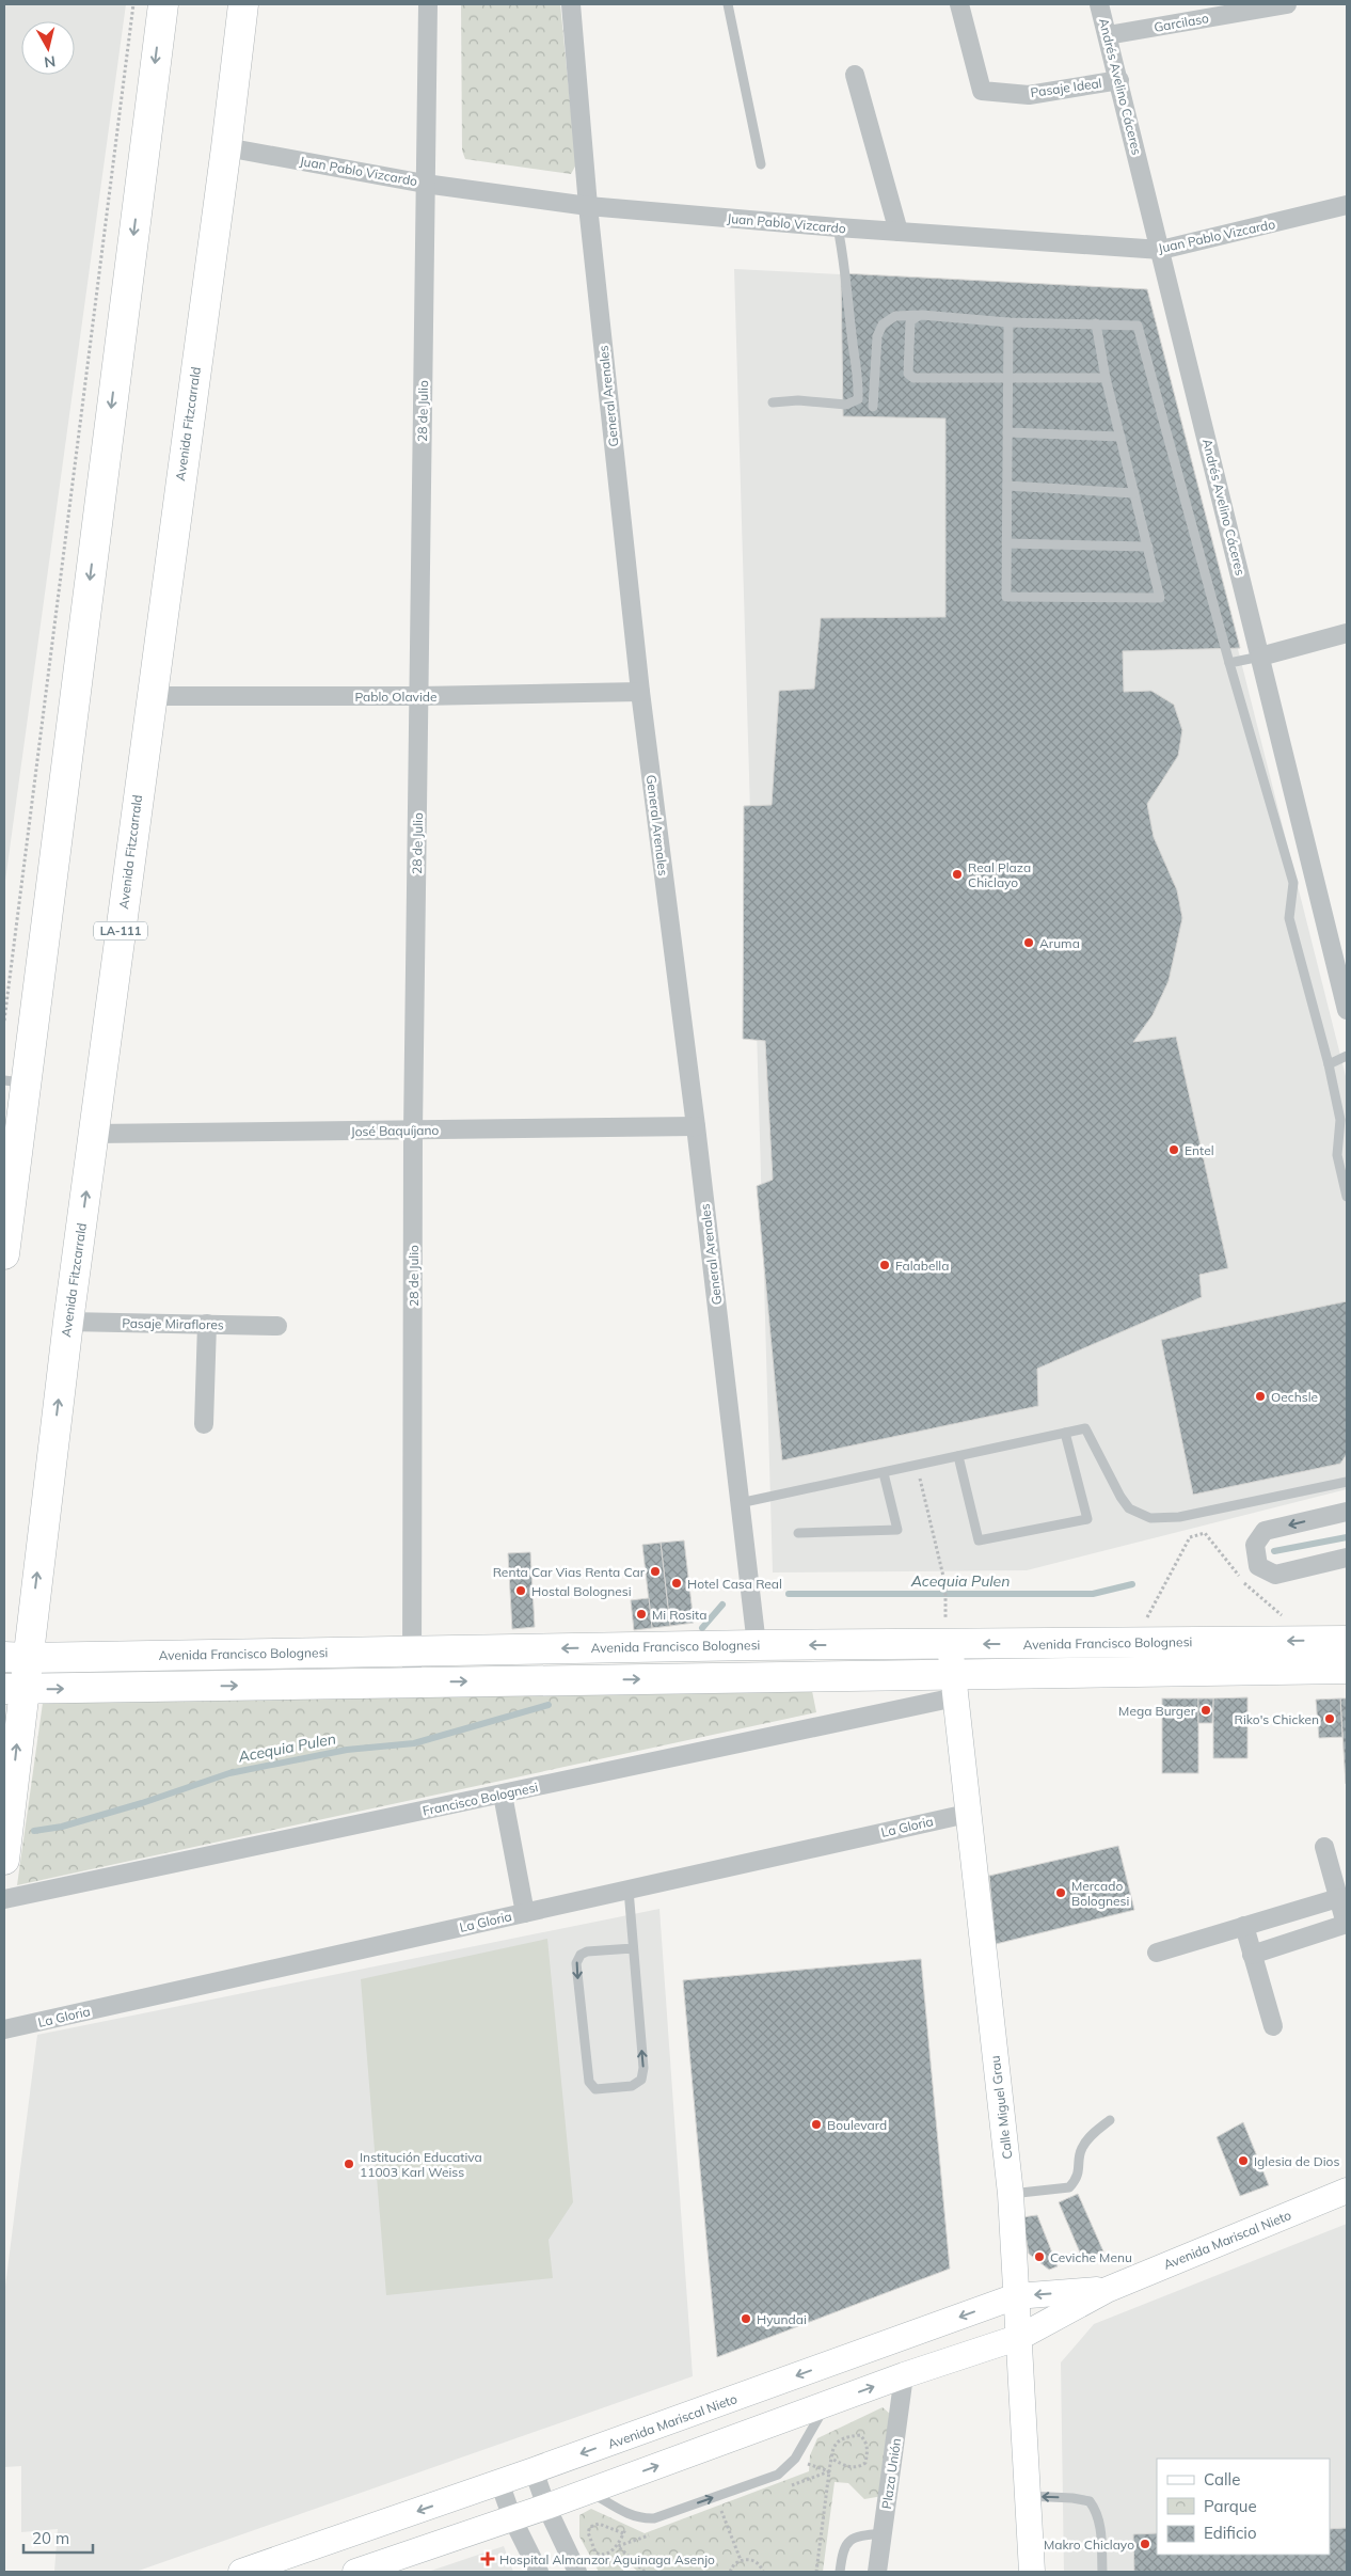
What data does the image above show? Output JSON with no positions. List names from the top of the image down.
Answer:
{
  "streets": {
    "main road": [
      "Avenida Fitzcarrald",
      "LA-111",
      "Avenida Francisco Bolognesi",
      "Calle Miguel Grau",
      "Avenida Mariscal Nieto"
    ],
    "street": [
      "Garcilaso",
      "Andrés Avelino Cáceres",
      "Pasaje Ideal",
      "Juan Pablo Vizcardo",
      "General Arenales",
      "28 de Julio",
      "Pablo Olavide",
      "José Baquíjano",
      "Pasaje Miraflores",
      "Francisco Bolognesi",
      "La Gloria",
      "Plaza Unión"
    ]
  },
  "crossings": [
    ["Garcilaso", "Andrés Avelino Cáceres"],
    ["Andrés Avelino Cáceres", "Pasaje Ideal"],
    ["Andrés Avelino Cáceres", "Juan Pablo Vizcardo"],
    ["Juan Pablo Vizcardo", "General Arenales"],
    ["Juan Pablo Vizcardo", "28 de Julio"],
    ["Juan Pablo Vizcardo", "Avenida Fitzcarrald"],
    ["General Arenales", "Pablo Olavide"],
    ["General Arenales", "José Baquíjano"],
    ["General Arenales", "Avenida Francisco Bolognesi"],
    ["28 de Julio", "Pablo Olavide"],
    ["28 de Julio", "José Baquíjano"],
    ["28 de Julio", "Avenida Francisco Bolognesi"],
    ["Avenida Fitzcarrald", "Pablo Olavide"],
    ["Avenida Fitzcarrald", "José Baquíjano"],
    ["Avenida Fitzcarrald", "Pasaje Miraflores"],
    ["Avenida Fitzcarrald", "Avenida Francisco Bolognesi"],
    ["Avenida Francisco Bolognesi", "Calle Miguel Grau"],
    ["Francisco Bolognesi", "Calle Miguel Grau"],
    ["La Gloria", "Calle Miguel Grau"],
    ["Calle Miguel Grau", "Avenida Mariscal Nieto"],
    ["Avenida Mariscal Nieto", "Plaza Unión"]
  ],
  "one_way": ["Avenida Fitzcarrald"],
  "water": ["Acequia Pulen"],
  "places": {
    "other": [
      "Real Plaza Chiclayo",
      "Aruma",
      "Entel",
      "Falabella",
      "Oechsle",
      "Renta Car Vias Renta Car",
      "Hotel Casa Real",
      "Hostal Bolognesi",
      "Mi Rosita",
      "Mega Burger",
      "Riko's Chicken",
      "Mercado Bolognesi",
      "Boulevard",
      "Iglesia de Dios",
      "Institución Educativa 11003 Karl Weiss",
      "Ceviche Menu",
      "Hyundai",
      "Makro Chiclayo"
    ],
    "health": ["Hospital Almanzor Aguinaga Asenjo"]
  },
  "legend": ["Calle", "Parque", "Edificio"],
  "scale_bar": "20 m",
  "north": "bottom"
}
